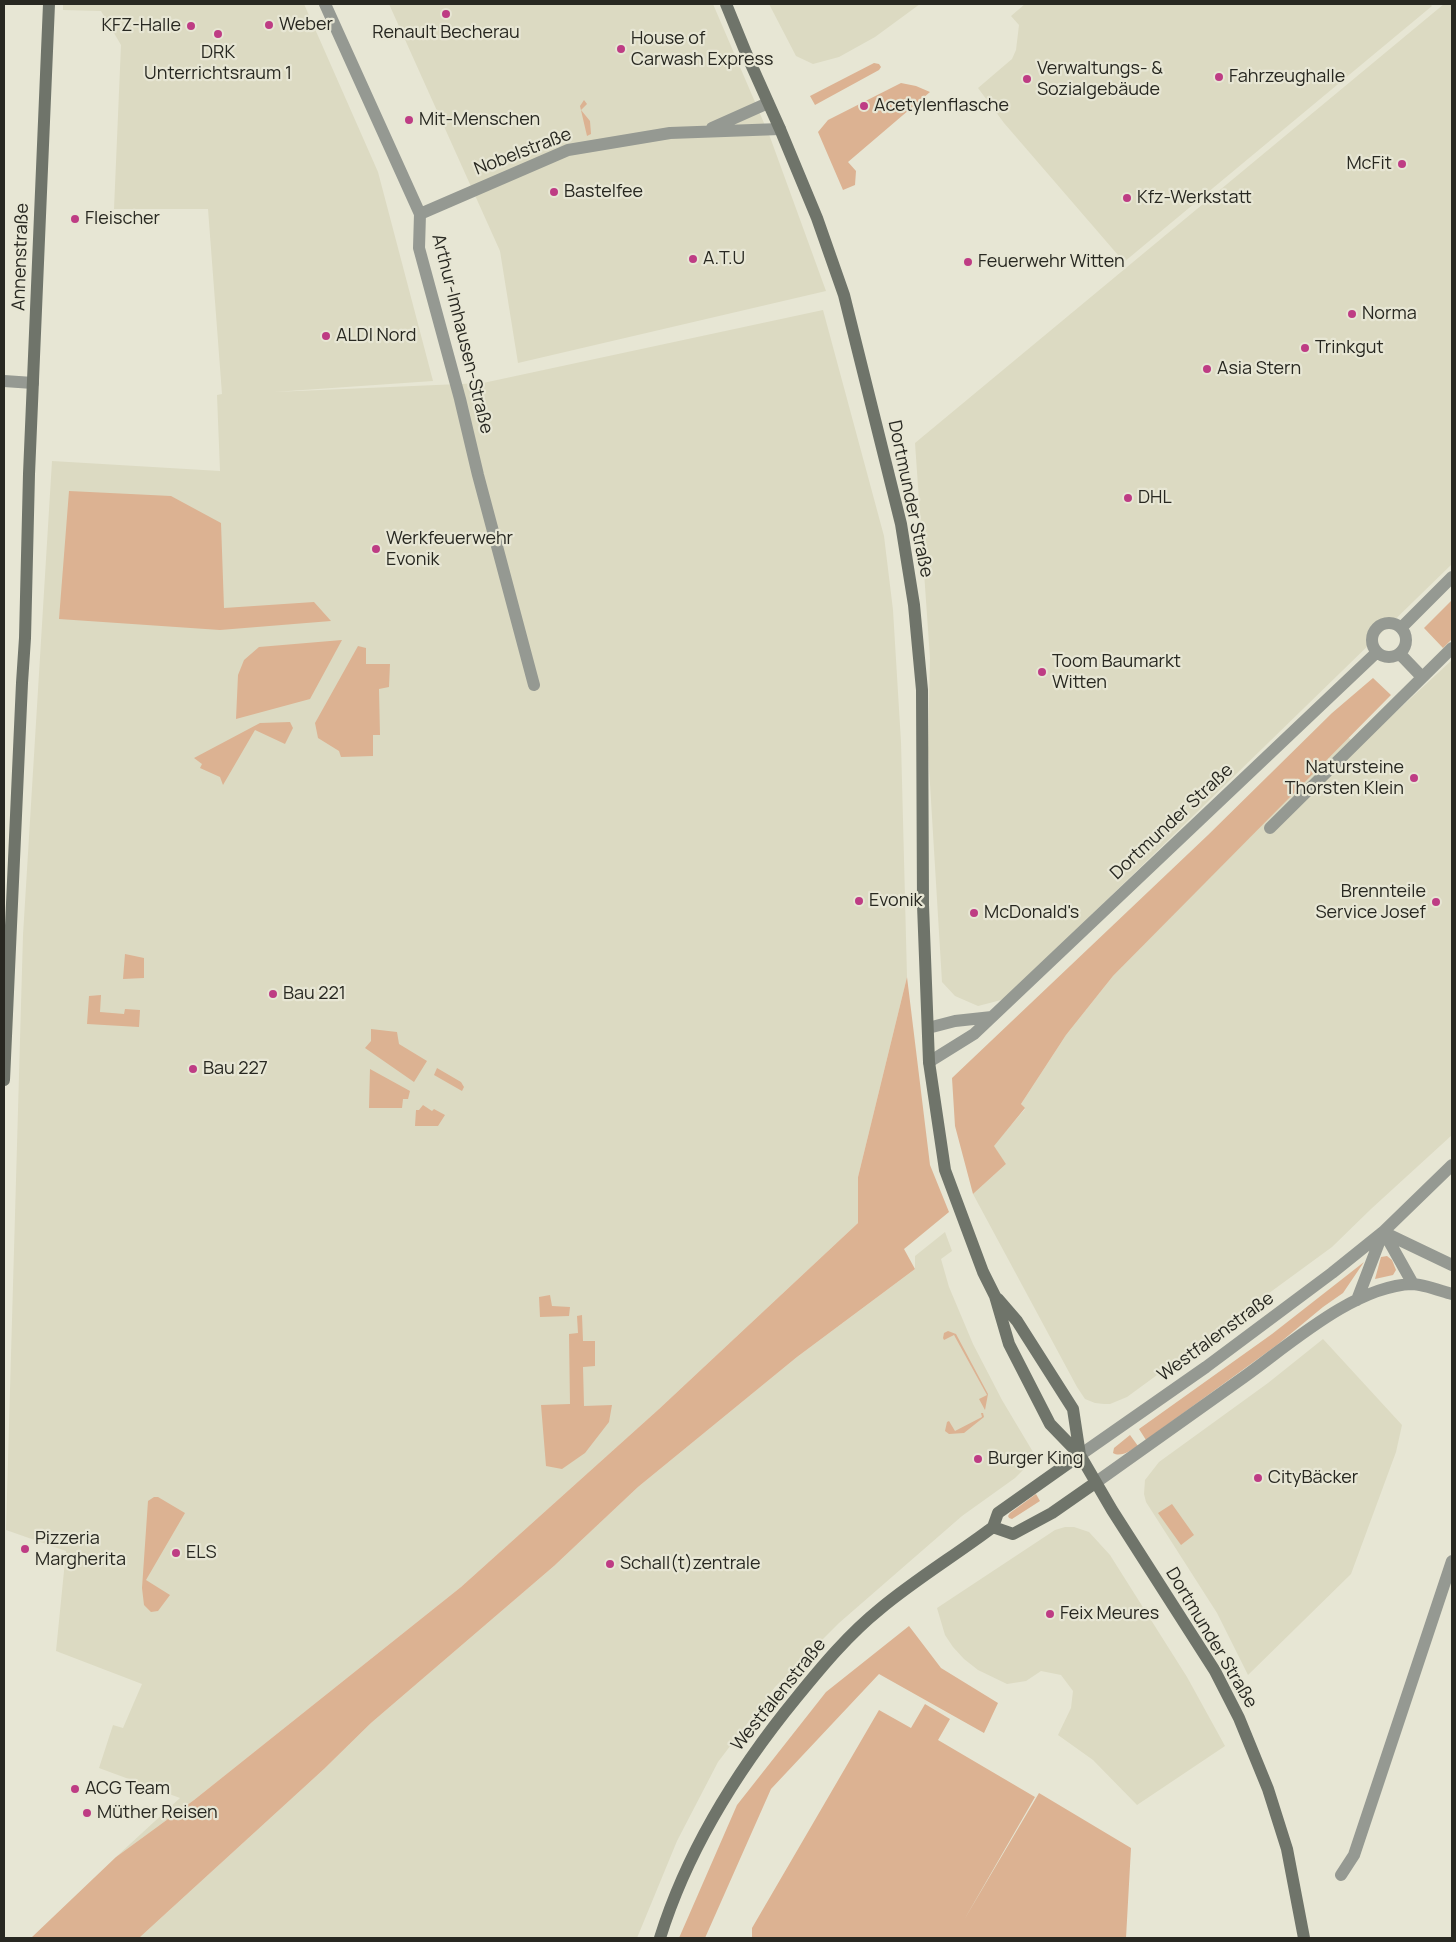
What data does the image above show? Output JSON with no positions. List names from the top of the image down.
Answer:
{
  "streets": {
    "main road": ["Annenstraße", "Dortmunder Straße", "Westfalenstraße"],
    "street": ["Nobelstraße", "Arthur-Imhausen-Straße"]
  },
  "crossings": [
    ["Nobelstraße", "Arthur-Imhausen-Straße"],
    ["Nobelstraße", "Dortmunder Straße"],
    ["Dortmunder Straße", "Westfalenstraße"]
  ],
  "places": [
    "Renault Becherau",
    "Weber",
    "KFZ-Halle",
    "DRK Unterrichtsraum 1",
    "House of Carwash Express",
    "Fahrzeughalle",
    "Verwaltungs- & Sozialgebäude",
    "Acetylenflasche",
    "Mit-Menschen",
    "McFit",
    "Bastelfee",
    "Kfz-Werkstatt",
    "Fleischer",
    "A.T.U",
    "Feuerwehr Witten",
    "Norma",
    "ALDI Nord",
    "Trinkgut",
    "Asia Stern",
    "DHL",
    "Werkfeuerwehr Evonik",
    "Toom Baumarkt Witten",
    "Natursteine Thorsten Klein",
    "Evonik",
    "Brennteile Service Josef",
    "McDonald's",
    "Bau 221",
    "Bau 227",
    "Burger King",
    "CityBäcker",
    "Pizzeria Margherita",
    "ELS",
    "Schall(t)zentrale",
    "Feix Meures",
    "ACG Team",
    "Müther Reisen"
  ]
}
